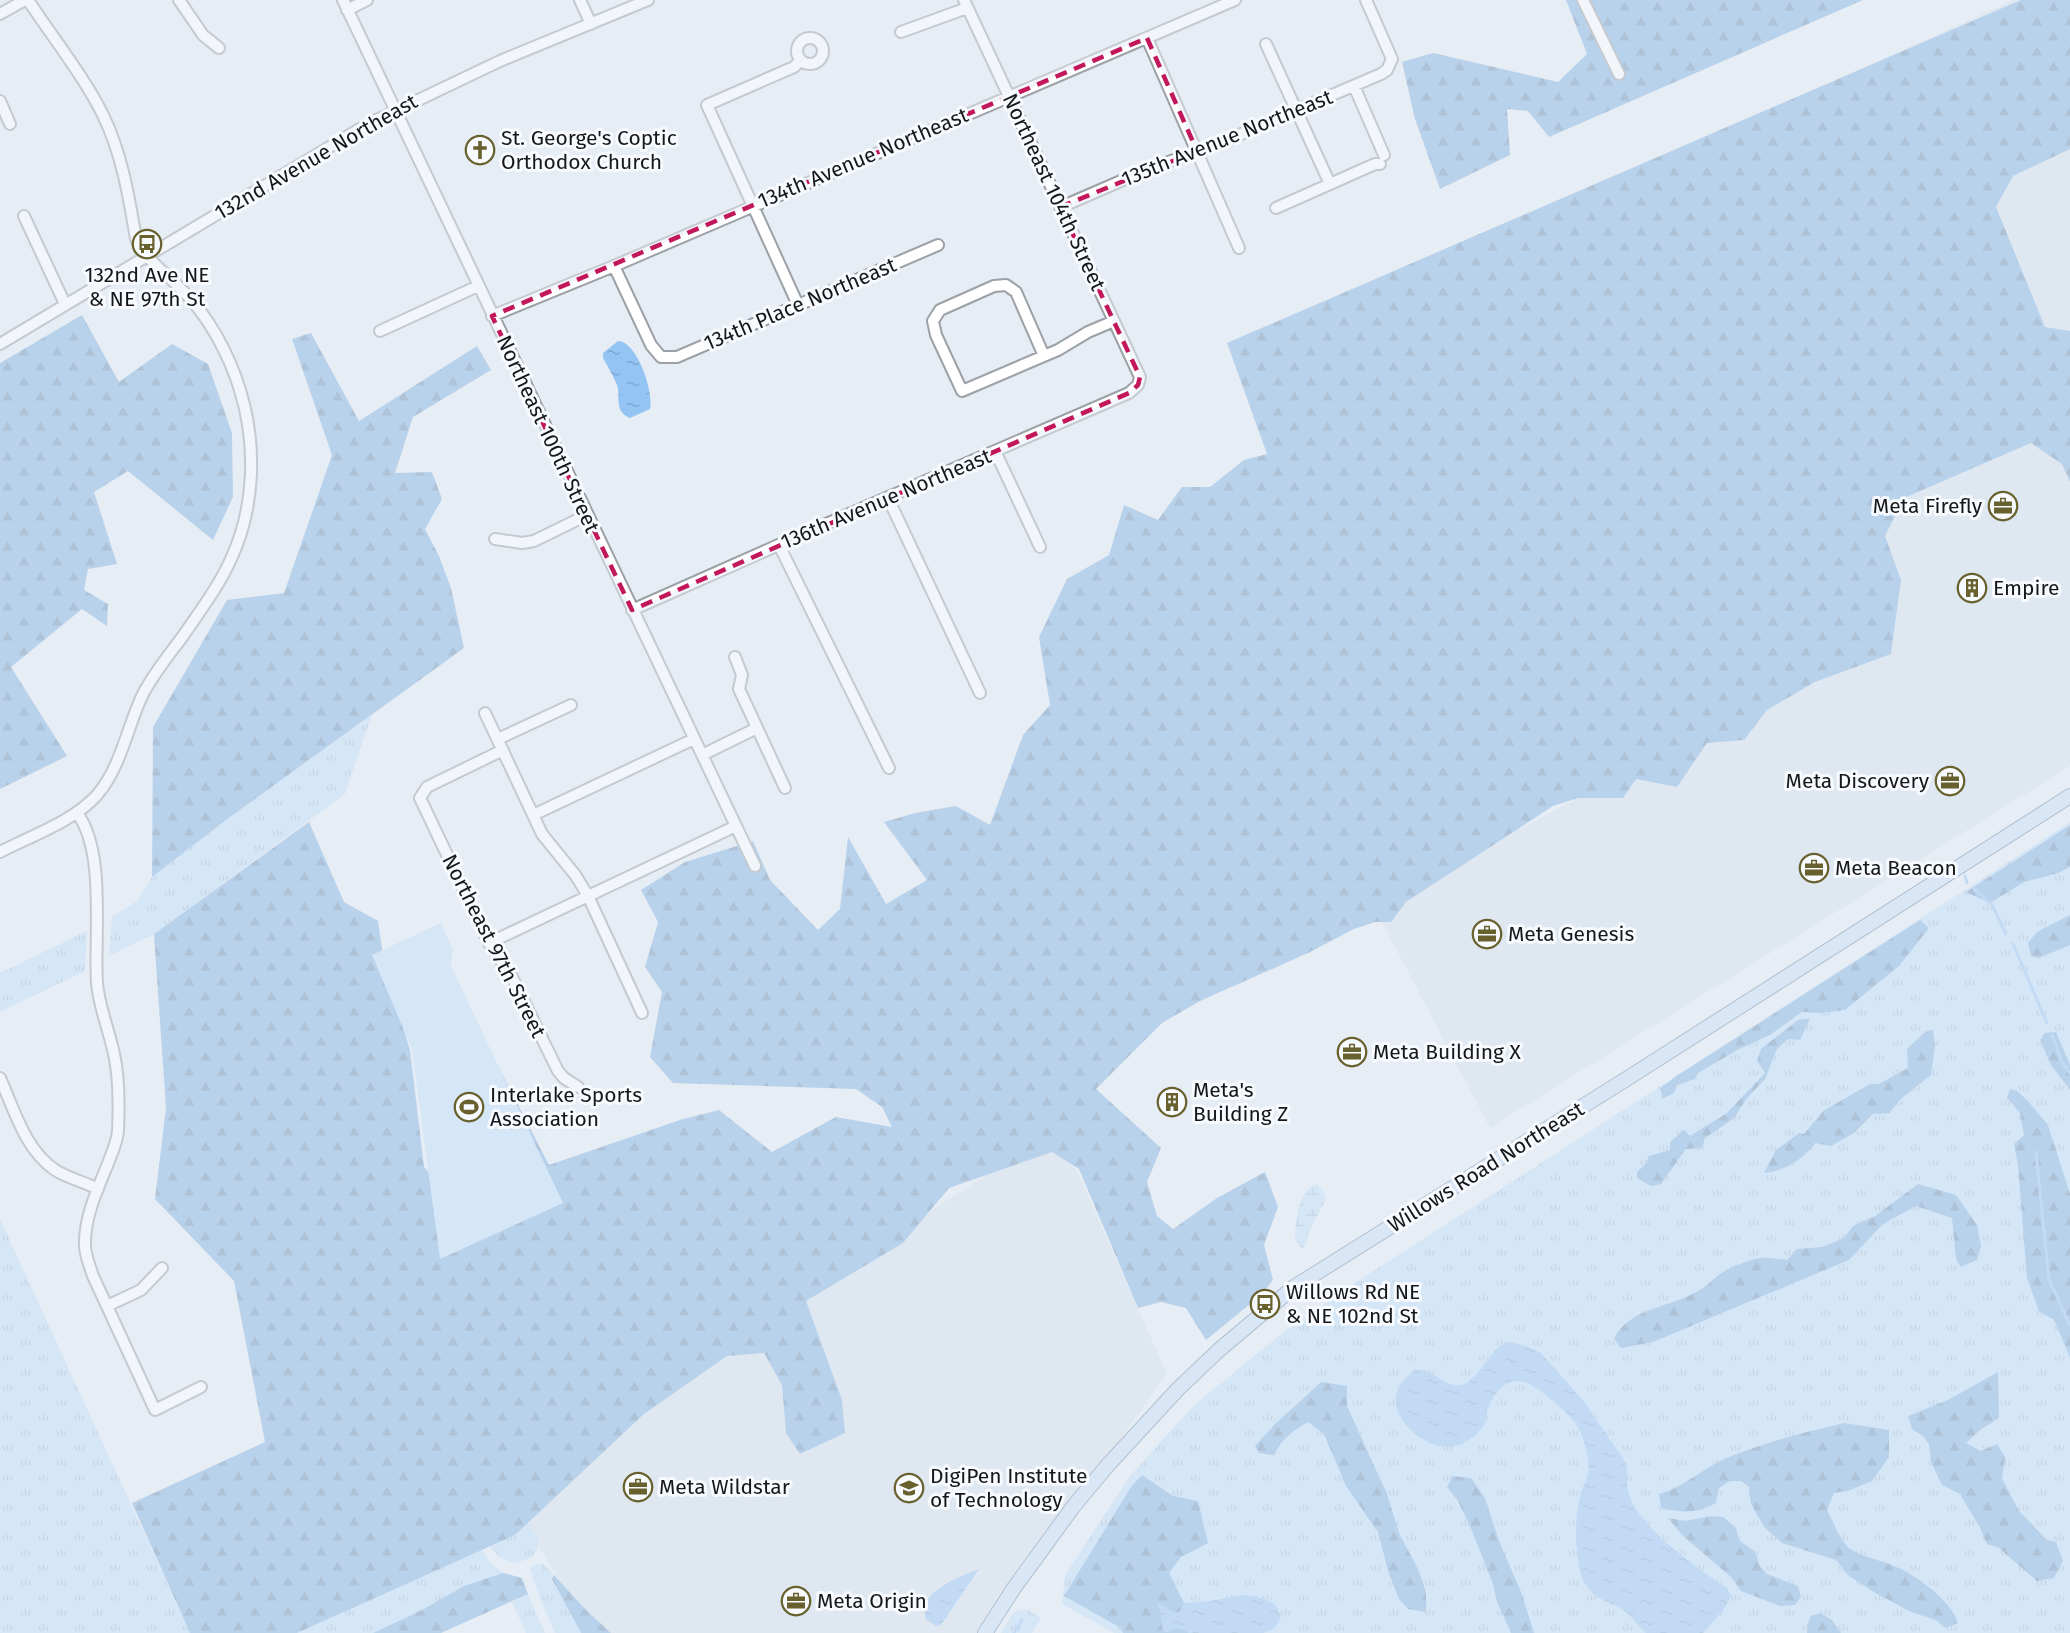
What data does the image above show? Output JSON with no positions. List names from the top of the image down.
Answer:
{
  "streets": {
    "main road": ["Willows Road Northeast"],
    "street": [
      "135th Avenue Northeast",
      "132nd Avenue Northeast",
      "134th Avenue Northeast",
      "Northeast 104th Street",
      "134th Place Northeast",
      "Northeast 100th Street",
      "136th Avenue Northeast",
      "Northeast 97th Street"
    ]
  },
  "crossings": [
    ["135th Avenue Northeast", "Northeast 104th Street"],
    ["132nd Avenue Northeast", "Northeast 100th Street"],
    ["134th Avenue Northeast", "Northeast 104th Street"],
    ["134th Avenue Northeast", "134th Place Northeast"],
    ["134th Avenue Northeast", "Northeast 100th Street"],
    ["Northeast 104th Street", "136th Avenue Northeast"],
    ["Northeast 100th Street", "136th Avenue Northeast"]
  ],
  "places": {
    "church": ["St. George's Coptic Orthodox Church"],
    "bus stop": ["132nd Ave NE & NE 97th St", "Willows Rd NE & NE 102nd St"],
    "office": [
      "Meta Firefly",
      "Meta Discovery",
      "Meta Beacon",
      "Meta Genesis",
      "Meta Building X",
      "Meta Wildstar",
      "Meta Origin"
    ],
    "building": ["Empire", "Meta's Building Z"],
    "sports": ["Interlake Sports Association"],
    "school or university": ["DigiPen Institute of Technology"]
  }
}
